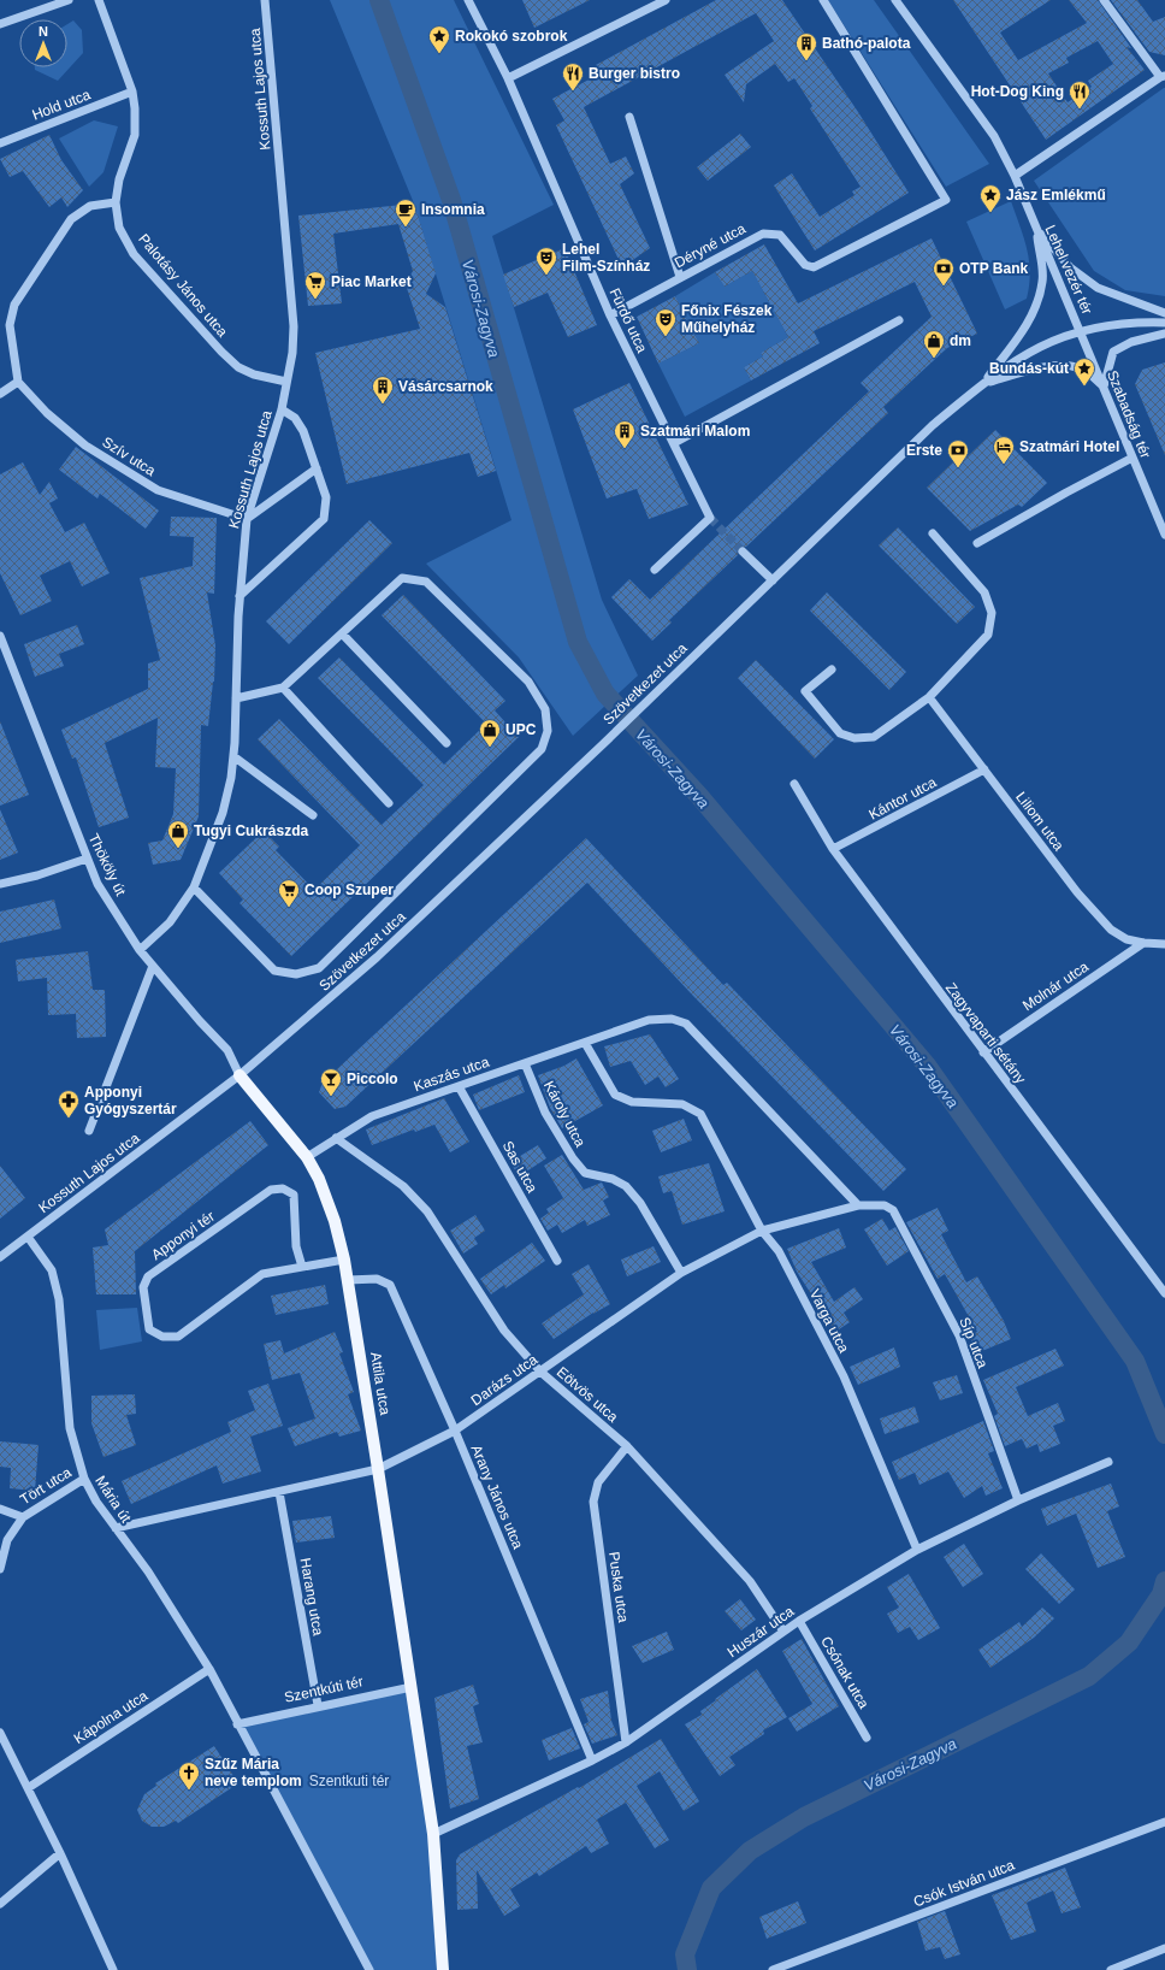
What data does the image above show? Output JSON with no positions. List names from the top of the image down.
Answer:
{
  "streets": {
    "main road": ["Attila utca"],
    "street": [
      "Kossuth Lajos utca",
      "Hold utca",
      "Déryné utca",
      "Lehel vezér tér",
      "Palotásy János utca",
      "Fürdő utca",
      "Szabadság tér",
      "Szív utca",
      "Szövetkezet utca",
      "Kántor utca",
      "Liliom utca",
      "Thököly út",
      "Molnár utca",
      "Zagyvaparti sétány",
      "Kaszás utca",
      "Károly utca",
      "Sas utca",
      "Apponyi tér",
      "Varga utca",
      "Síp utca",
      "Darázs utca",
      "Eötvös utca",
      "Tört utca",
      "Arany János utca",
      "Mária út",
      "Puska utca",
      "Harang utca",
      "Huszár utca",
      "Csónak utca",
      "Szentkúti tér",
      "Kápolna utca",
      "Csók István utca"
    ]
  },
  "crossings": [
    ["Kossuth Lajos utca", "Palotásy János utca"],
    ["Kossuth Lajos utca", "Szív utca"],
    ["Kossuth Lajos utca", "Szövetkezet utca"],
    ["Kossuth Lajos utca", "Thököly út"],
    ["Kossuth Lajos utca", "Attila utca"],
    ["Kossuth Lajos utca", "Mária út"],
    ["Hold utca", "Palotásy János utca"],
    ["Déryné utca", "Fürdő utca"],
    ["Lehel vezér tér", "Szabadság tér"],
    ["Lehel vezér tér", "Szövetkezet utca"],
    ["Szabadság tér", "Szövetkezet utca"],
    ["Szövetkezet utca", "Thököly út"],
    ["Szövetkezet utca", "Attila utca"],
    ["Kántor utca", "Liliom utca"],
    ["Kántor utca", "Zagyvaparti sétány"],
    ["Liliom utca", "Molnár utca"],
    ["Thököly út", "Attila utca"],
    ["Molnár utca", "Zagyvaparti sétány"],
    ["Kaszás utca", "Károly utca"],
    ["Kaszás utca", "Sas utca"],
    ["Kaszás utca", "Varga utca"],
    ["Kaszás utca", "Darázs utca"],
    ["Kaszás utca", "Attila utca"],
    ["Kaszás utca", "Eötvös utca"],
    ["Károly utca", "Darázs utca"],
    ["Apponyi tér", "Attila utca"],
    ["Varga utca", "Darázs utca"],
    ["Varga utca", "Huszár utca"],
    ["Síp utca", "Darázs utca"],
    ["Síp utca", "Huszár utca"],
    ["Darázs utca", "Attila utca"],
    ["Darázs utca", "Eötvös utca"],
    ["Darázs utca", "Arany János utca"],
    ["Darázs utca", "Mária út"],
    ["Darázs utca", "Harang utca"],
    ["Attila utca", "Arany János utca"],
    ["Attila utca", "Szentkúti tér"],
    ["Eötvös utca", "Puska utca"],
    ["Eötvös utca", "Huszár utca"],
    ["Tört utca", "Mária út"],
    ["Arany János utca", "Huszár utca"],
    ["Mária út", "Szentkúti tér"],
    ["Mária út", "Kápolna utca"],
    ["Puska utca", "Huszár utca"],
    ["Harang utca", "Szentkúti tér"],
    ["Huszár utca", "Csónak utca"]
  ],
  "water": ["Városi-Zagyva"],
  "parks": ["Szentkuti tér"],
  "places": {
    "place": ["Rokokó szobrok", "Jász Emlékmű", "Bundás-kút"],
    "building": ["Bathó-palota", "Vásárcsarnok", "Szatmári Malom"],
    "restaurant": ["Burger bistro", "Hot-Dog King"],
    "cafe": ["Insomnia"],
    "theatre": ["Lehel Film-Színház", "Főnix Fészek Műhelyház"],
    "bank": ["OTP Bank", "Erste"],
    "supermarket": ["Piac Market", "Coop Szuper"],
    "shop": ["dm", "UPC", "Tugyi Cukrászda"],
    "hotel": ["Szatmári Hotel"],
    "bar": ["Piccolo"],
    "pharmacy": ["Apponyi Gyógyszertár"],
    "church": ["Szűz Mária neve templom"]
  },
  "north": "top"
}
